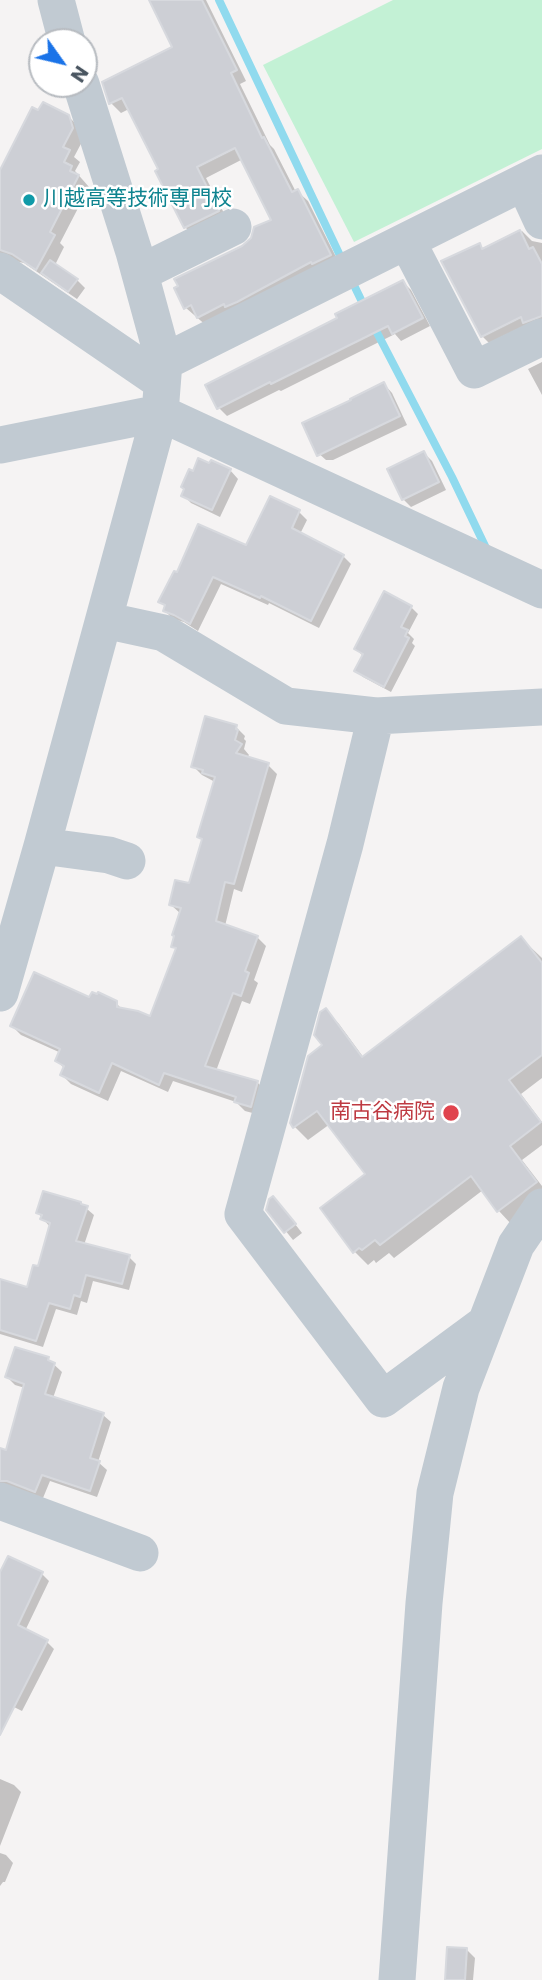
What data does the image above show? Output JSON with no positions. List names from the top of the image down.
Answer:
{
  "places": ["川越高等技術専門校", "南古谷病院"],
  "north": "bottom right"
}
